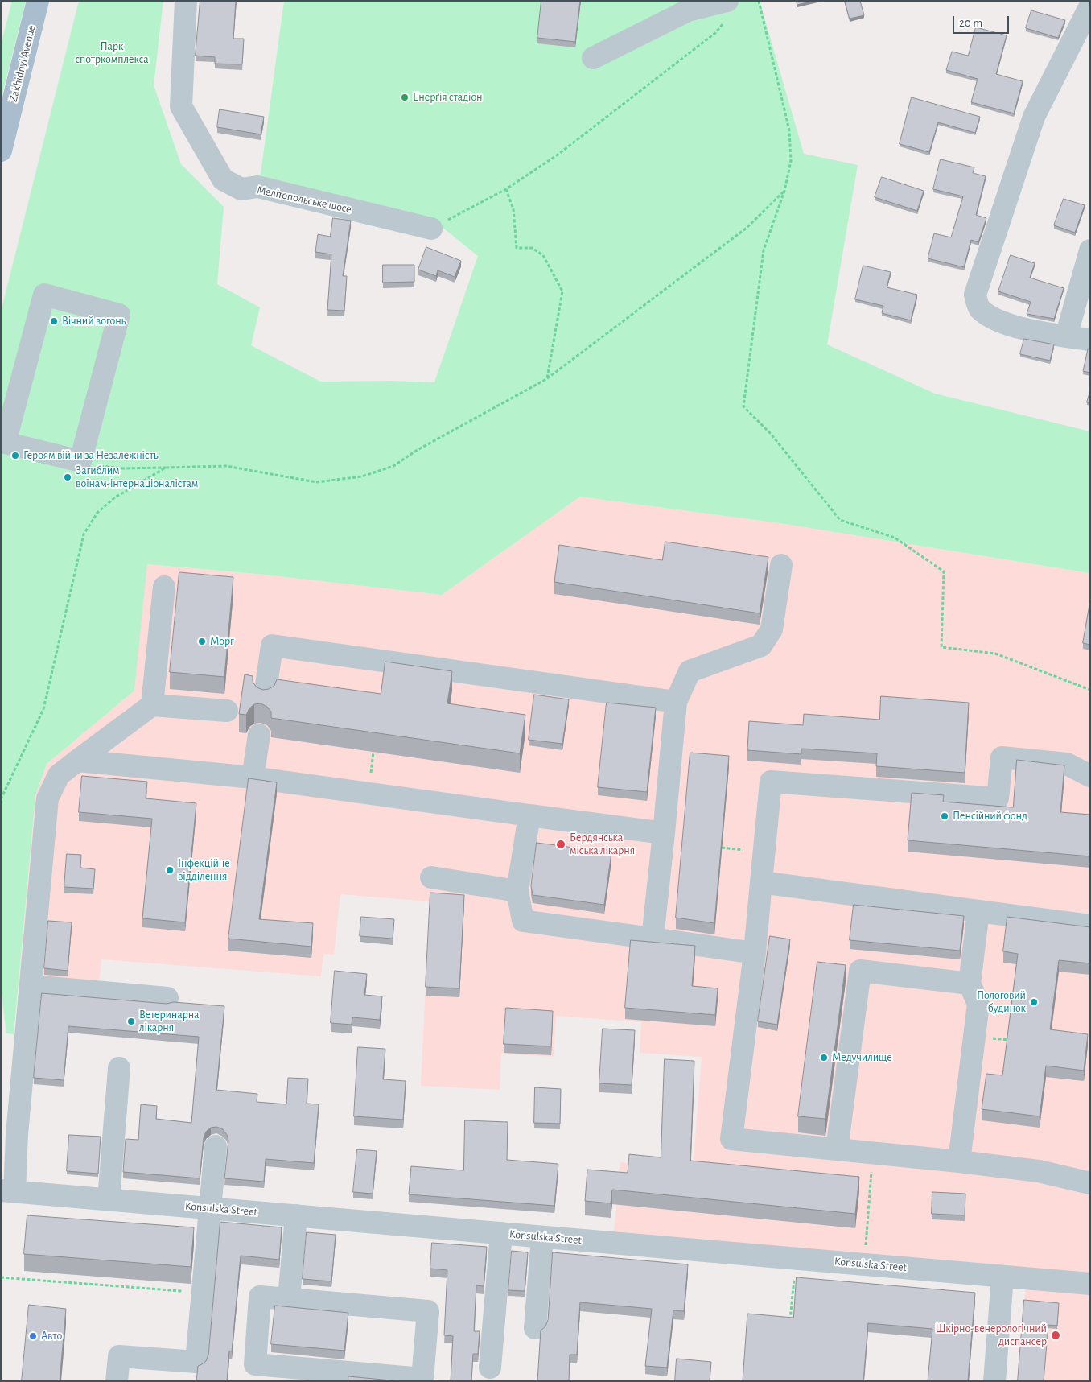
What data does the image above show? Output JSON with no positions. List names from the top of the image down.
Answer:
{
  "streets": {
    "main road": ["Zakhidnyi Avenue"],
    "street": ["Мелітопольське шосе", "Konsulska Street"]
  },
  "parks": ["Парк спотркомплекса"],
  "places": [
    "Енерґія стадіон",
    "Вічний вогонь",
    "Героям війни за Незалежність",
    "Загиблим воїнам-інтернаціоналістам",
    "Морг",
    "Пенсійний фонд",
    "Бердянська міська лікарня",
    "Інфекційне відділення",
    "Пологовий будинок",
    "Ветеринарна лікарня",
    "Медучилище",
    "Шкірно-венерологічний диспансер",
    "Авто"
  ],
  "scale_bar": "20 m"
}
